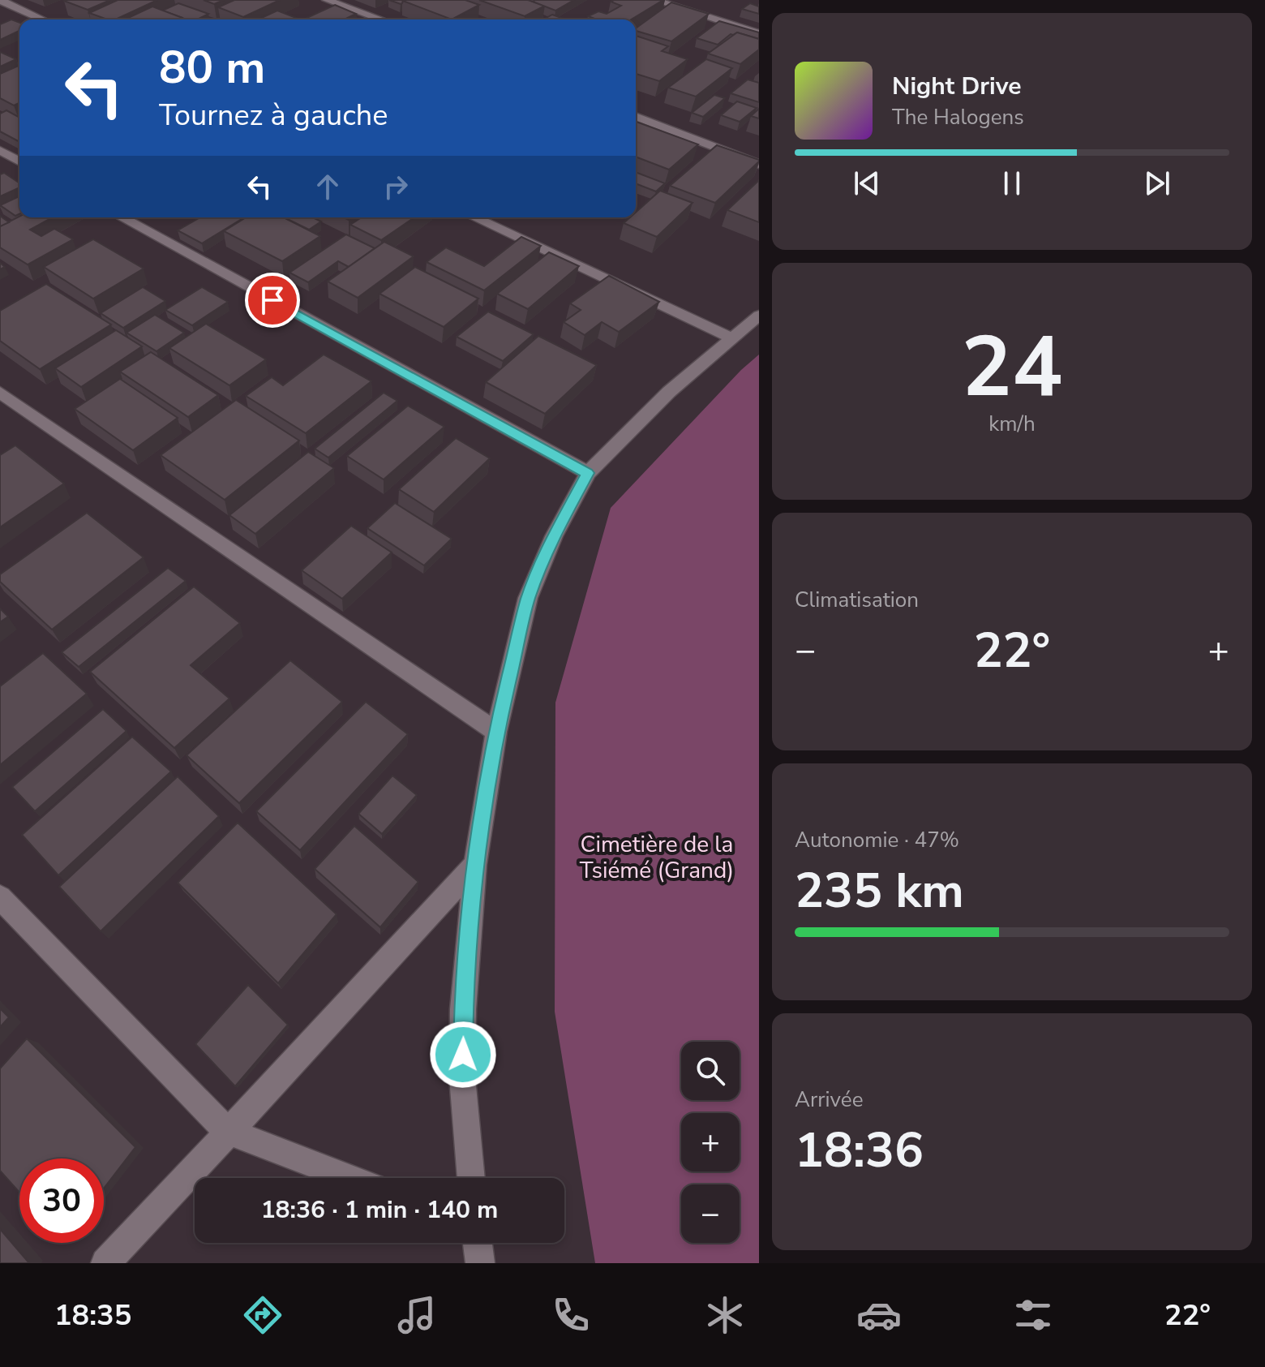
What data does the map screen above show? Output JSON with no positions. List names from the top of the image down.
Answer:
{
  "parks": ["Cimetière de la Tsiémé (Grand)"],
  "page": {
    "turn": ["80 m", "Tournez à gauche"],
    "song": ["Night Drive", "The Halogens"],
    "tile": [
      ["24", "km/h"],
      "Climatisation",
      ["Autonomie · 47%", "235 km"],
      ["Arrivée", "18:36"]
    ],
    "heat": ["−", "22°", "+"],
    "map_buttons": ["+", "−"],
    "limit": "30",
    "trip": "18:36 · 1 min · 140 m",
    "tabs": ["18:35", "22°"]
  }
}
